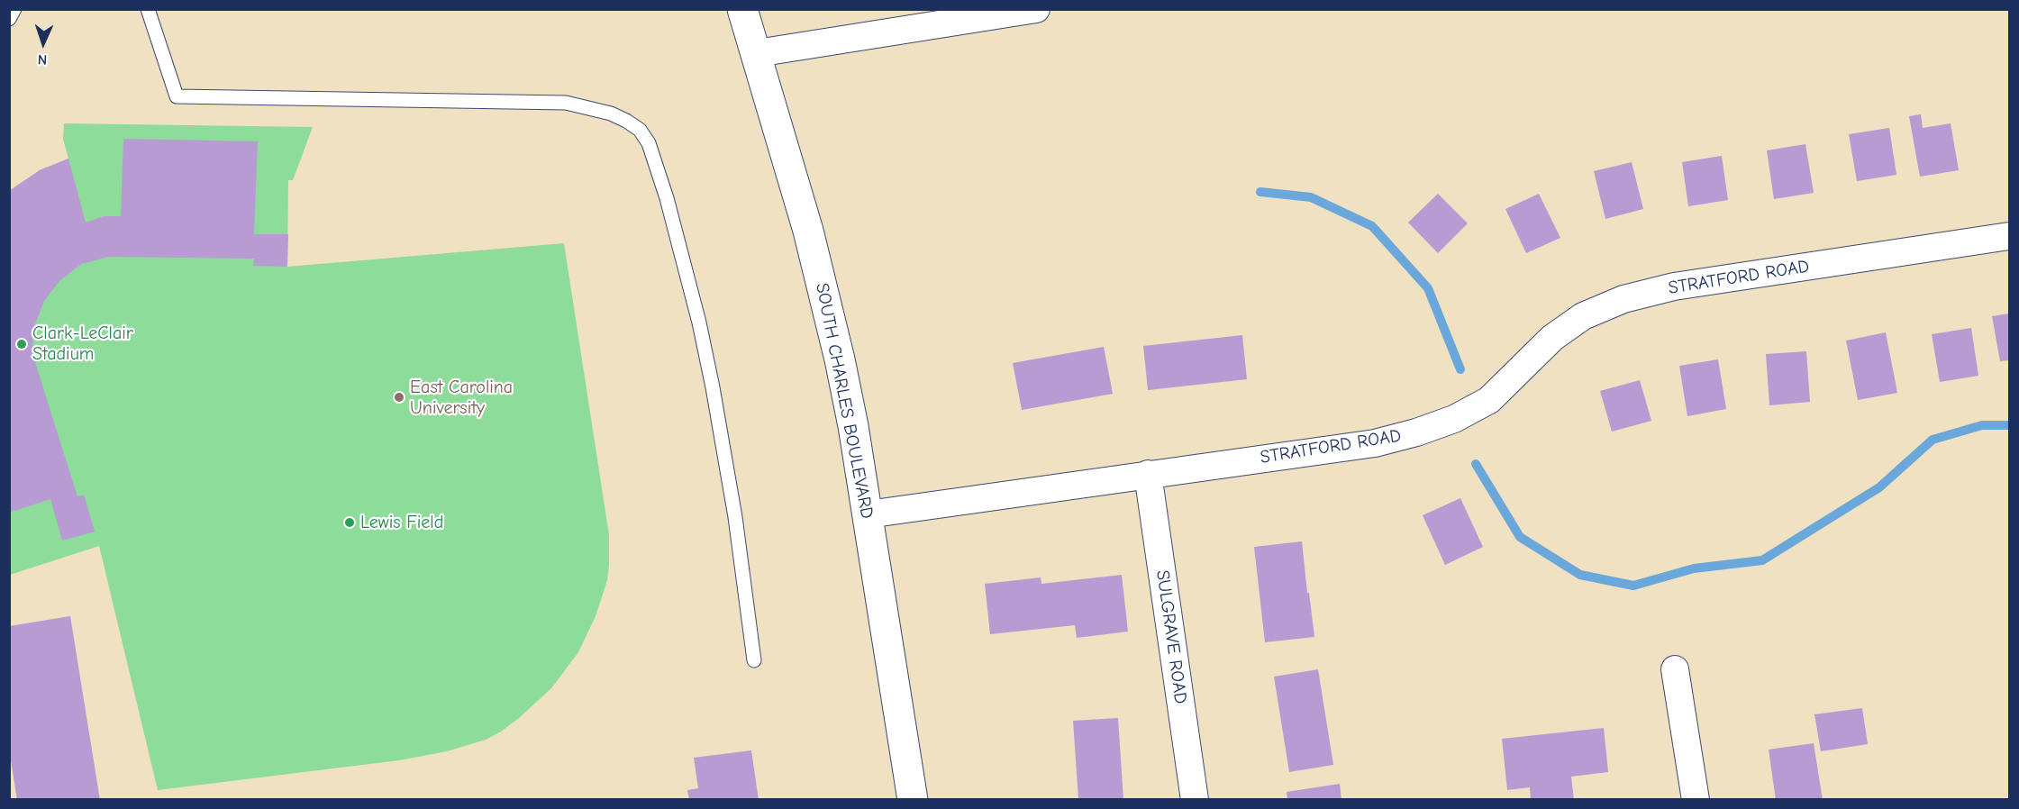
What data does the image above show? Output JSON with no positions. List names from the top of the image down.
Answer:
{
  "streets": {
    "main road": ["SOUTH CHARLES BOULEVARD"],
    "street": ["STRATFORD ROAD", "SULGRAVE ROAD"]
  },
  "crossings": [
    ["STRATFORD ROAD", "SOUTH CHARLES BOULEVARD"],
    ["STRATFORD ROAD", "SULGRAVE ROAD"]
  ],
  "places": ["Clark-LeClair Stadium", "East Carolina University", "Lewis Field"],
  "north": "bottom"
}
